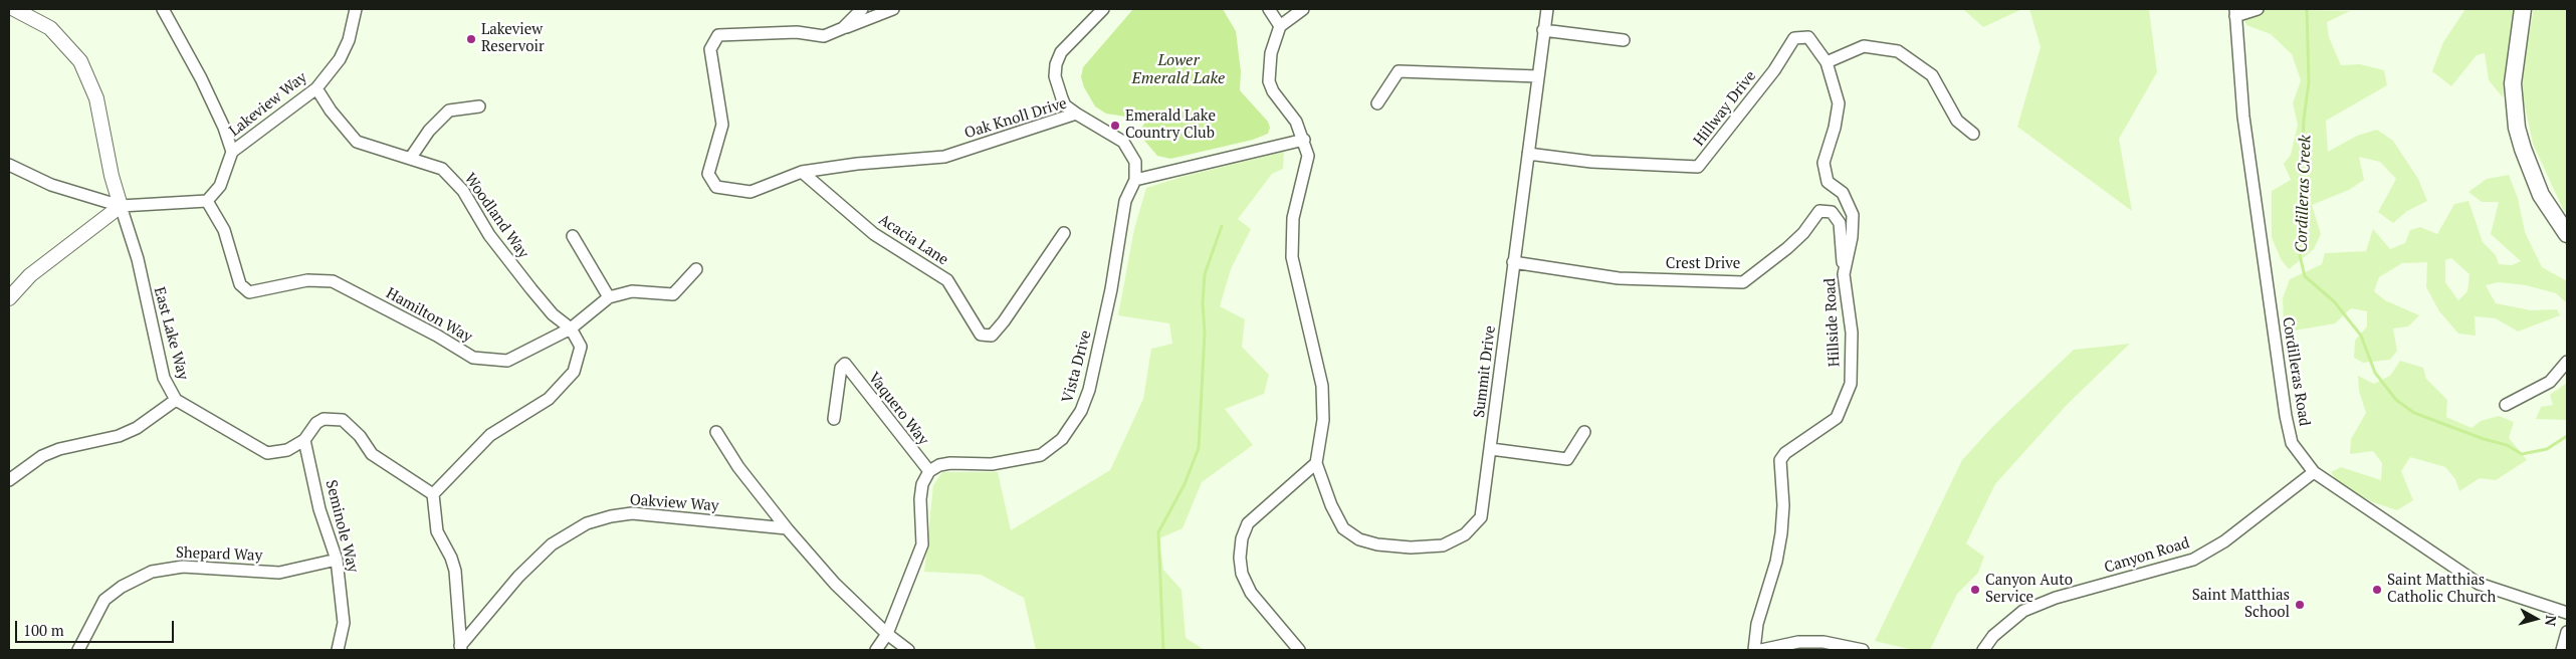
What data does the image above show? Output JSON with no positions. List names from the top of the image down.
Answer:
{
  "streets": {
    "street": [
      "Lakeview Way",
      "Hillway Drive",
      "Oak Knoll Drive",
      "Woodland Way",
      "Acacia Lane",
      "Crest Drive",
      "Hamilton Way",
      "Hillside Road",
      "East Lake Way",
      "Vista Drive",
      "Summit Drive",
      "Cordilleras Road",
      "Vaquero Way",
      "Oakview Way",
      "Seminole Way",
      "Shepard Way",
      "Canyon Road"
    ]
  },
  "crossings": [
    ["Lakeview Way", "Woodland Way"],
    ["Lakeview Way", "Hamilton Way"],
    ["Hillway Drive", "Hillside Road"],
    ["Hillway Drive", "Summit Drive"],
    ["Oak Knoll Drive", "Acacia Lane"],
    ["Oak Knoll Drive", "Vista Drive"],
    ["Woodland Way", "Hamilton Way"],
    ["Crest Drive", "Hillside Road"],
    ["Crest Drive", "Summit Drive"],
    ["East Lake Way", "Seminole Way"],
    ["Vista Drive", "Vaquero Way"],
    ["Cordilleras Road", "Canyon Road"],
    ["Seminole Way", "Shepard Way"]
  ],
  "water": ["Lower Emerald Lake", "Cordilleras Creek"],
  "places": [
    "Lakeview Reservoir",
    "Emerald Lake Country Club",
    "Canyon Auto Service",
    "Saint Matthias Catholic Church",
    "Saint Matthias School"
  ],
  "scale_bar": "100 m",
  "north": "right"
}
